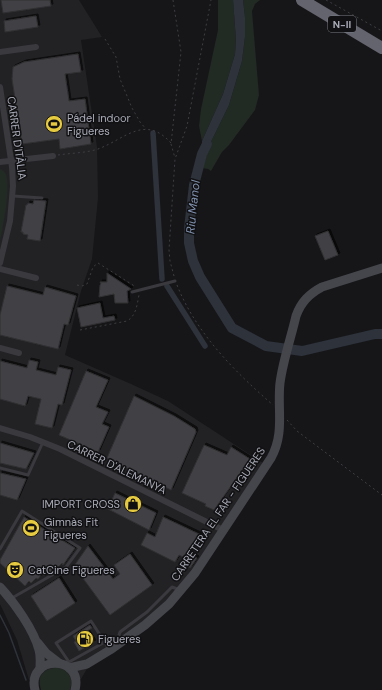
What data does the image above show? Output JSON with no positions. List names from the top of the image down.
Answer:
{
  "streets": {
    "highway": ["N-II"],
    "street": ["CARRER D'ITÀLIA", "CARRER D'ALEMANYA", "CARRETERA EL FAR - FIGUERES"]
  },
  "crossings": [
    ["CARRER D'ALEMANYA", "CARRETERA EL FAR - FIGUERES"]
  ],
  "water": ["Riu Manol"],
  "places": {
    "sports": ["Pádel indoor Figueres", "Gimnàs Fit Figueres"],
    "shop": ["IMPORT CROSS"],
    "theatre": ["CatCine Figueres"],
    "fuel station": ["Figueres"]
  }
}
